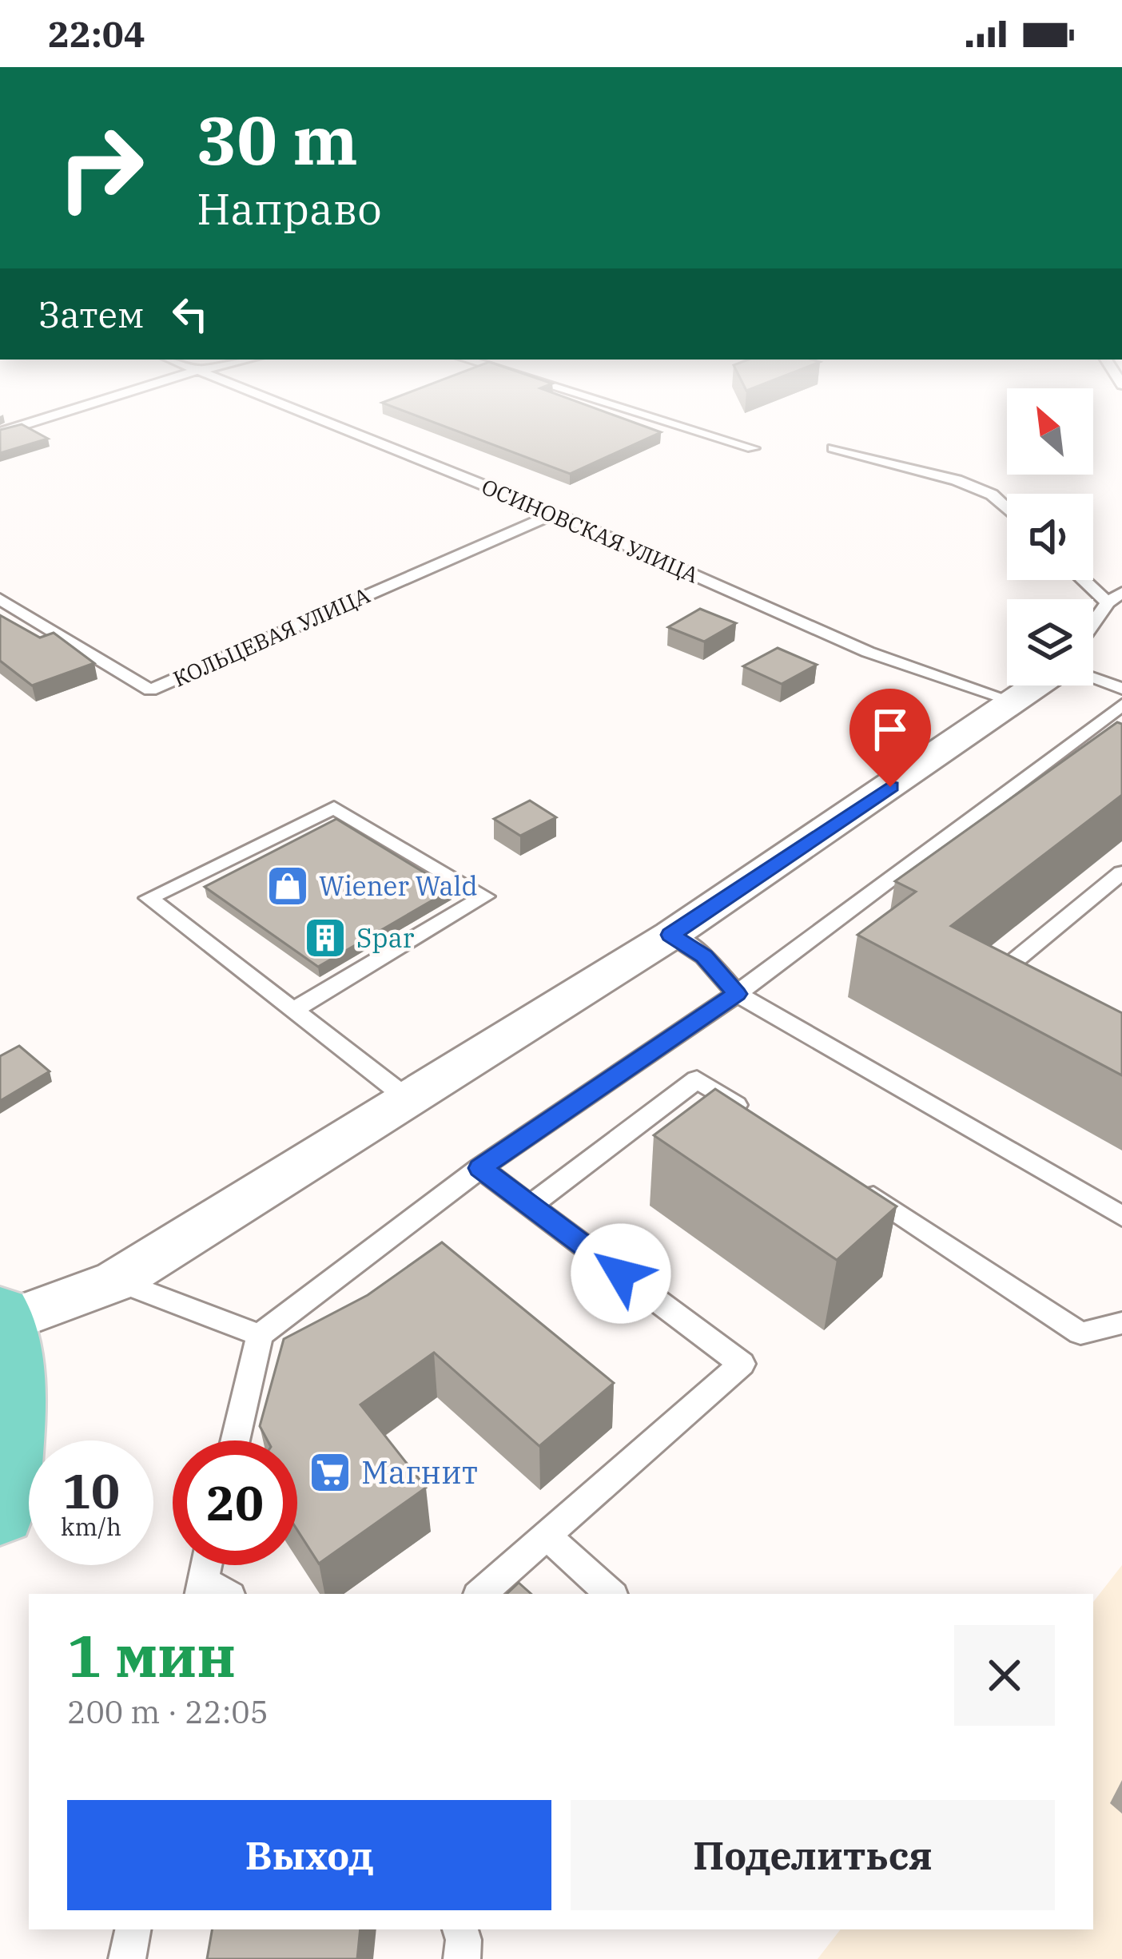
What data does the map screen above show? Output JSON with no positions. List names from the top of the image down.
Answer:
{
  "streets": {
    "lane": ["ОСИНОВСКАЯ УЛИЦА", "КОЛЬЦЕВАЯ УЛИЦА"]
  },
  "crossings": [
    ["ОСИНОВСКАЯ УЛИЦА", "КОЛЬЦЕВАЯ УЛИЦА"]
  ],
  "places": {
    "shop": ["Wiener Wald"],
    "building": ["Spar"],
    "supermarket": ["Магнит"]
  },
  "north": "top left",
  "page": {
    "status": "22:04",
    "turn": ["30 m", "Направо"],
    "then": "Затем",
    "speed": "10 km/h",
    "limit": "20",
    "heading": ["1 мин", "200 m · 22:05"],
    "buttons": ["Выход", "Поделиться"]
  }
}
